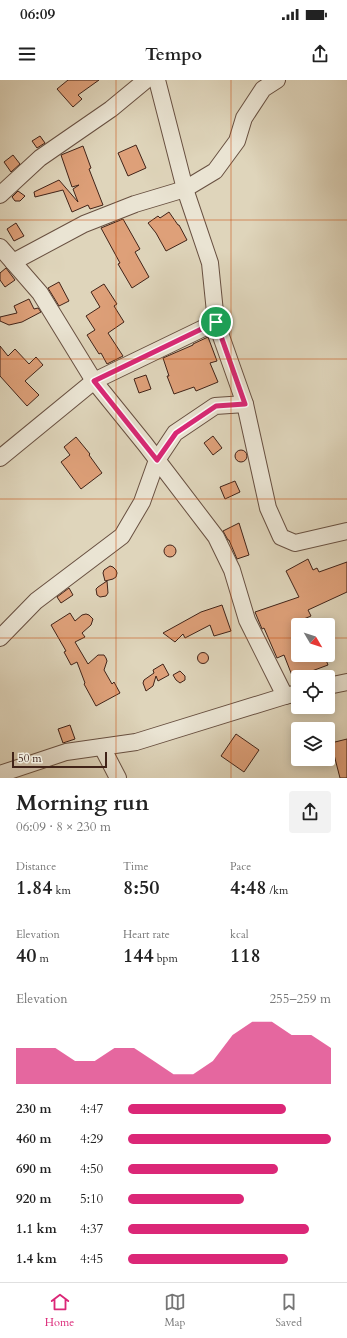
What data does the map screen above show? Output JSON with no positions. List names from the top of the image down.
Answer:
{
  "scale_bar": "50 m",
  "north": "bottom right",
  "page": {
    "status": "06:09",
    "header": "Tempo",
    "scale": "50 m",
    "heading": ["Morning run", "06:09 · 8 × 230 m"],
    "stats": [
      ["Distance", "1.84 km"],
      ["Time", "8:50"],
      ["Pace", "4:48 /km"],
      ["Elevation", "40 m"],
      ["Heart rate", "144 bpm"],
      ["kcal", "118"]
    ],
    "chart": ["Elevation", "255–259 m"],
    "list": [
      {
        "name": "230 m",
        "note": "4:47"
      },
      {
        "name": "460 m",
        "note": "4:29"
      },
      {
        "name": "690 m",
        "note": "4:50"
      },
      {
        "name": "920 m",
        "note": "5:10"
      },
      {
        "name": "1.1 km",
        "note": "4:37"
      },
      {
        "name": "1.4 km",
        "note": "4:45"
      }
    ],
    "tabs": ["Home", "Map", "Saved"]
  }
}
